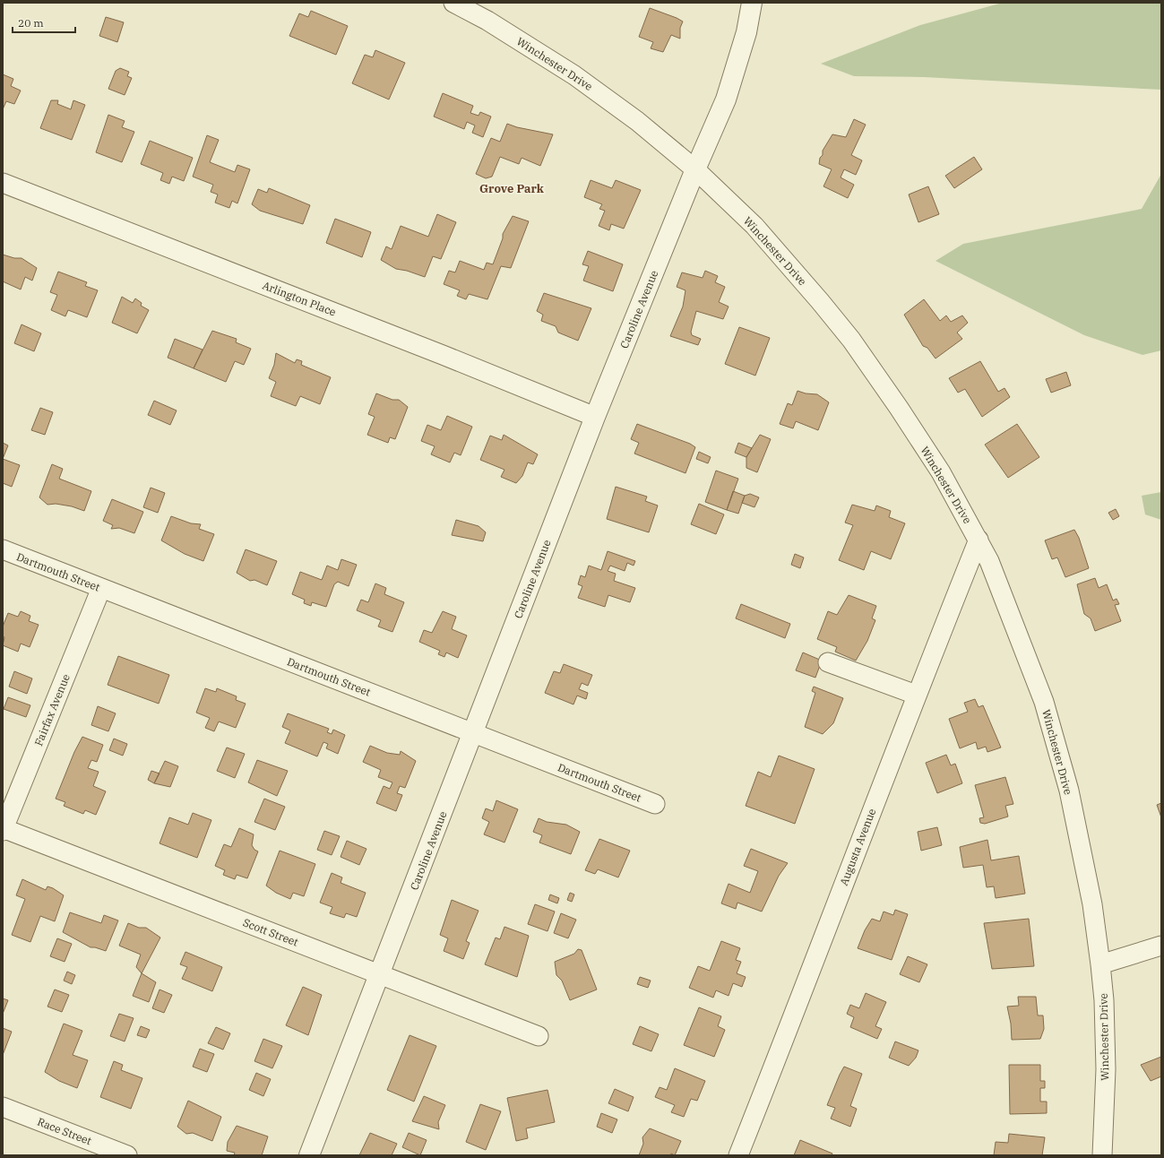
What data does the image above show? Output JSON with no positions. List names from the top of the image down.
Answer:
{
  "streets": {
    "street": [
      "Winchester Drive",
      "Arlington Place",
      "Caroline Avenue",
      "Dartmouth Street",
      "Fairfax Avenue",
      "Augusta Avenue",
      "Scott Street",
      "Race Street"
    ]
  },
  "crossings": [
    ["Winchester Drive", "Caroline Avenue"],
    ["Winchester Drive", "Augusta Avenue"],
    ["Arlington Place", "Caroline Avenue"],
    ["Caroline Avenue", "Dartmouth Street"],
    ["Caroline Avenue", "Scott Street"],
    ["Dartmouth Street", "Fairfax Avenue"],
    ["Fairfax Avenue", "Scott Street"]
  ],
  "districts": ["Grove Park"],
  "scale_bar": "20 m"
}
